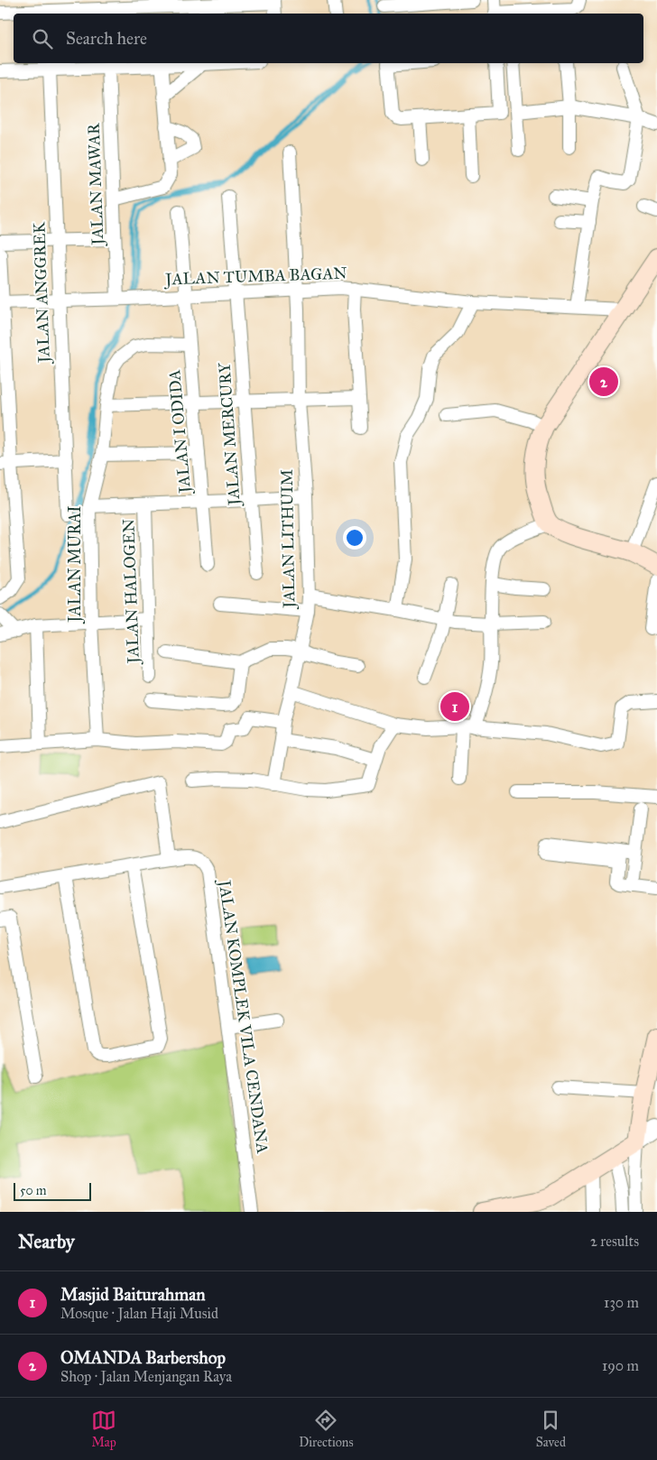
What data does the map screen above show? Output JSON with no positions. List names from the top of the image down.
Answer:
{
  "streets": {
    "street": [
      "JALAN MAWAR",
      "JALAN TUMBA BAGAN",
      "JALAN ANGGREK",
      "JALAN I ODIDA",
      "JALAN MERCURY",
      "JALAN LITHUIM",
      "JALAN MURAI",
      "JALAN HALOGEN",
      "JALAN KOMPLEK VILA CENDANA"
    ]
  },
  "crossings": [
    ["JALAN MAWAR", "JALAN TUMBA BAGAN"],
    ["JALAN TUMBA BAGAN", "JALAN ANGGREK"],
    ["JALAN TUMBA BAGAN", "JALAN I ODIDA"],
    ["JALAN TUMBA BAGAN", "JALAN MERCURY"],
    ["JALAN TUMBA BAGAN", "JALAN LITHUIM"],
    ["JALAN I ODIDA", "JALAN MURAI"]
  ],
  "scale_bar": "50 m",
  "page": {
    "search": "Search here",
    "pins": ["2", "1"],
    "scale": "50 m",
    "heading": ["Nearby", "2 results"],
    "list": [
      {
        "mark": "1",
        "name": "Masjid Baiturahman",
        "note": "Mosque · Jalan Haji Musid",
        "value": "130 m"
      },
      {
        "mark": "2",
        "name": "OMANDA Barbershop",
        "note": "Shop · Jalan Menjangan Raya",
        "value": "190 m"
      }
    ],
    "nav": ["Map", "Directions", "Saved"]
  }
}
